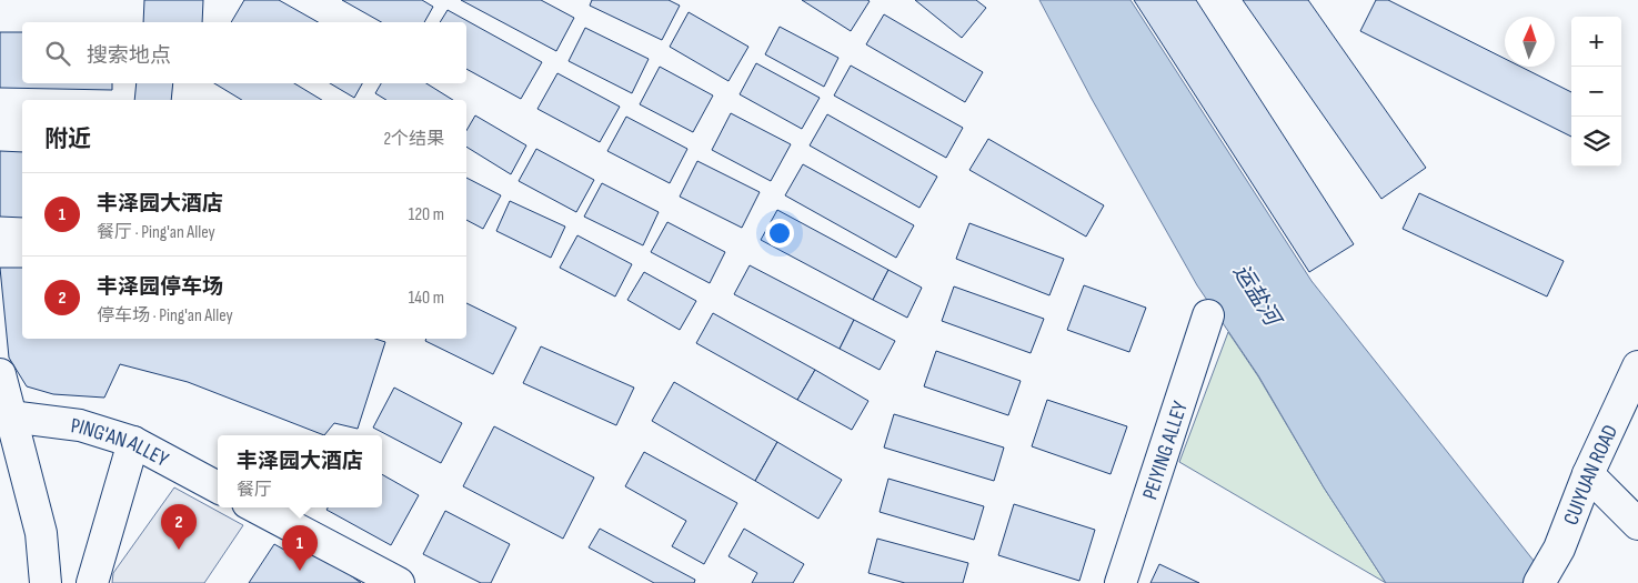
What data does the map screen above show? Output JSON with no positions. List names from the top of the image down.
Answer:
{
  "streets": {
    "street": ["PING'AN ALLEY", "PEIYING ALLEY", "CUIYUAN ROAD"]
  },
  "water": ["运盐河"],
  "north": "top",
  "page": {
    "map_buttons": ["+", "−"],
    "search": "搜索地点",
    "heading": ["附近", "2个结果"],
    "list": [
      {
        "mark": "1",
        "name": "丰泽园大酒店",
        "note": "餐厅 · Ping'an Alley",
        "value": "120 m"
      },
      {
        "mark": "2",
        "name": "丰泽园停车场",
        "note": "停车场 · Ping'an Alley",
        "value": "140 m"
      }
    ],
    "popup": ["丰泽园大酒店", "餐厅"],
    "pins": ["2", "1"]
  }
}
